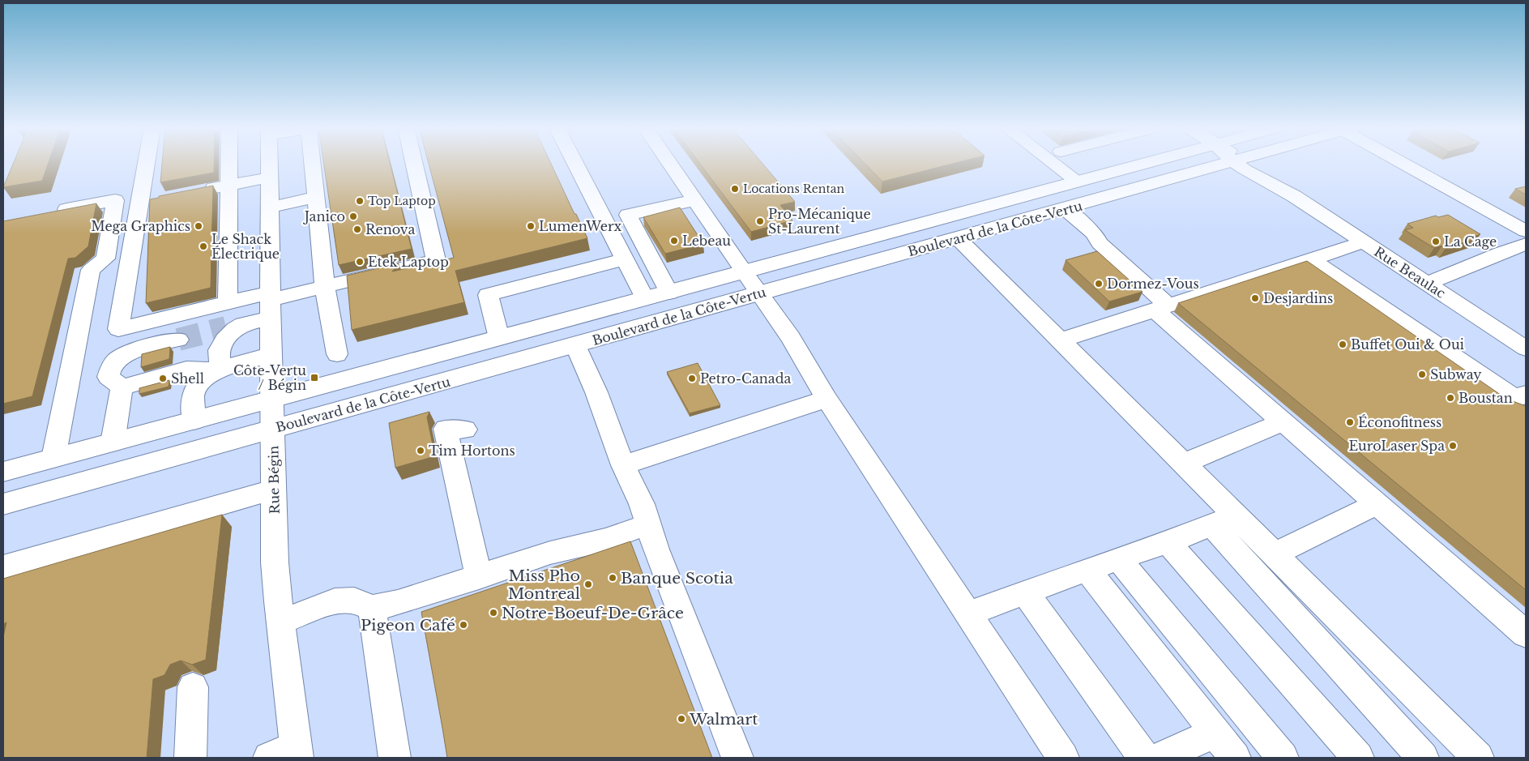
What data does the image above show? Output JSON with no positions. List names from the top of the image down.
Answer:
{
  "streets": {
    "main road": ["Boulevard de la Côte-Vertu", "Rue Beaulac", "Rue Bégin"]
  },
  "crossings": [
    ["Boulevard de la Côte-Vertu", "Rue Bégin"]
  ],
  "places": {
    "other": [
      "Locations Rentan",
      "Top Laptop",
      "Janico",
      "Pro-Mécanique St-Laurent",
      "Mega Graphics",
      "LumenWerx",
      "Renova",
      "Lebeau",
      "La Cage",
      "Le Shack Électrique",
      "Etek Laptop",
      "Dormez-Vous",
      "Desjardins",
      "Buffet Oui & Oui",
      "Subway",
      "Shell",
      "Petro-Canada",
      "Boustan",
      "Éconofitness",
      "EuroLaser Spa",
      "Tim Hortons",
      "Banque Scotia",
      "Miss Pho Montreal",
      "Notre-Boeuf-De-Grâce",
      "Pigeon Café",
      "Walmart"
    ],
    "transit": ["Côte-Vertu / Bégin"]
  }
}
